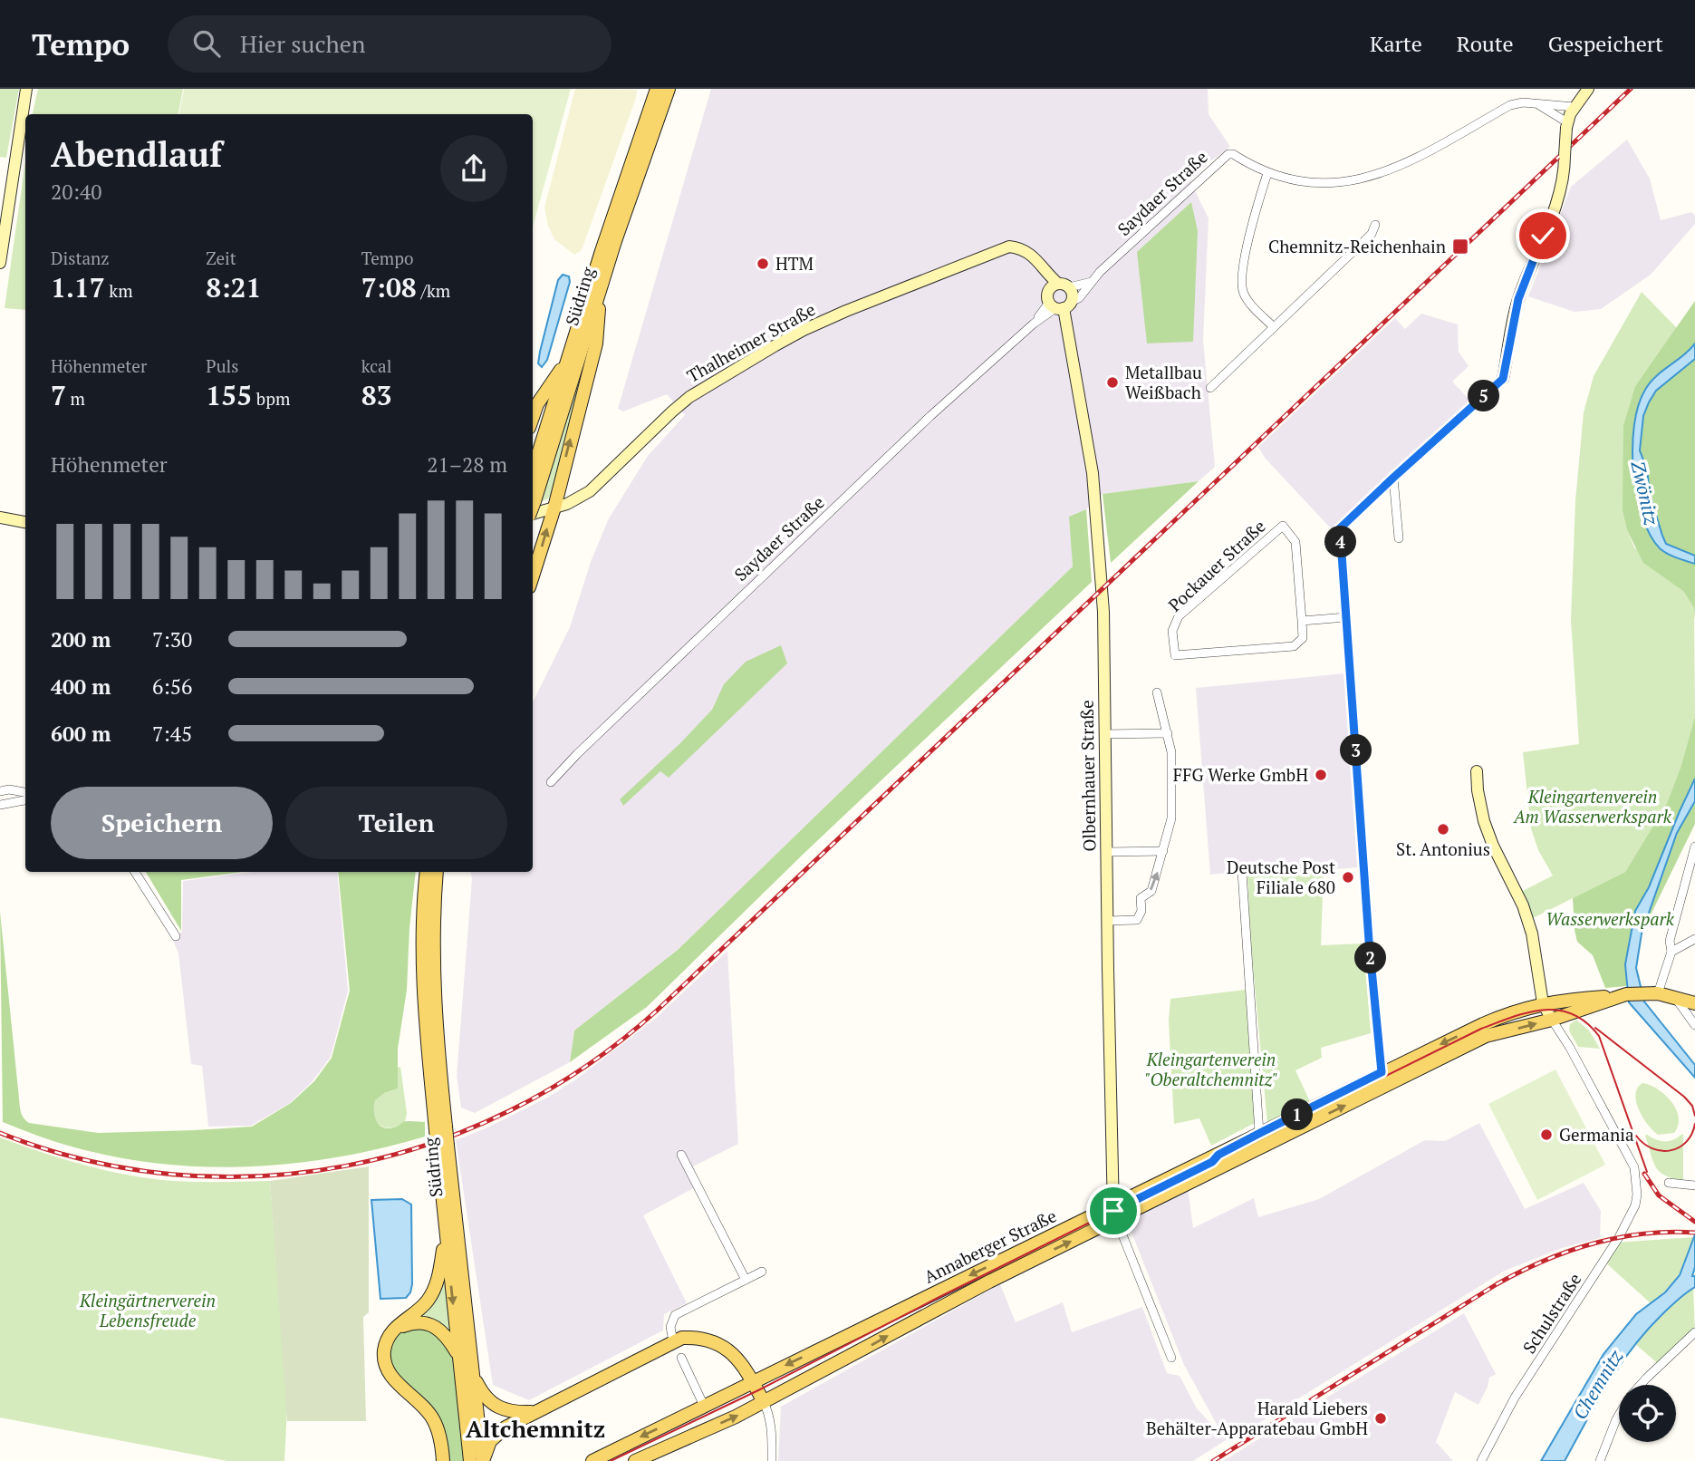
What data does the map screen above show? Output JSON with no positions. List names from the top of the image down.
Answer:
{
  "streets": {
    "main road": ["Südring", "Annaberger Straße"],
    "street": [
      "Saydaer Straße",
      "Thalheimer Straße",
      "Pockauer Straße",
      "Olbernhauer Straße",
      "Schulstraße"
    ]
  },
  "crossings": [
    ["Saydaer Straße", "Thalheimer Straße"],
    ["Saydaer Straße", "Olbernhauer Straße"],
    ["Olbernhauer Straße", "Annaberger Straße"],
    ["Annaberger Straße", "Schulstraße"]
  ],
  "districts": ["Altchemnitz"],
  "water": ["Zwönitz", "Chemnitz"],
  "parks": [
    "Kleingartenverein Am Wasserwerkspark",
    "Wasserwerkspark",
    "Kleingartenverein \"Oberaltchemnitz\"",
    "Kleingärtnerverein Lebensfreude"
  ],
  "places": {
    "transit": ["Chemnitz-Reichenhain"],
    "other": [
      "HTM",
      "Metallbau Weißbach",
      "FFG Werke GmbH",
      "St. Antonius",
      "Deutsche Post Filiale 680",
      "Germania",
      "Harald Liebers Behälter-Apparatebau GmbH"
    ]
  },
  "page": {
    "header": "Tempo",
    "search": "Hier suchen",
    "nav": ["Karte", "Route", "Gespeichert"],
    "heading": ["Abendlauf", "20:40"],
    "stats": [
      ["Distanz", "1.17 km"],
      ["Zeit", "8:21"],
      ["Tempo", "7:08 /km"],
      ["Höhenmeter", "7 m"],
      ["Puls", "155 bpm"],
      ["kcal", "83"]
    ],
    "pins": [
      "5",
      "4",
      "3",
      "2",
      "1"
    ],
    "chart": ["Höhenmeter", "21–28 m"],
    "list": [
      {
        "name": "200 m",
        "note": "7:30"
      },
      {
        "name": "400 m",
        "note": "6:56"
      },
      {
        "name": "600 m",
        "note": "7:45"
      }
    ],
    "buttons": ["Speichern", "Teilen"]
  }
}
